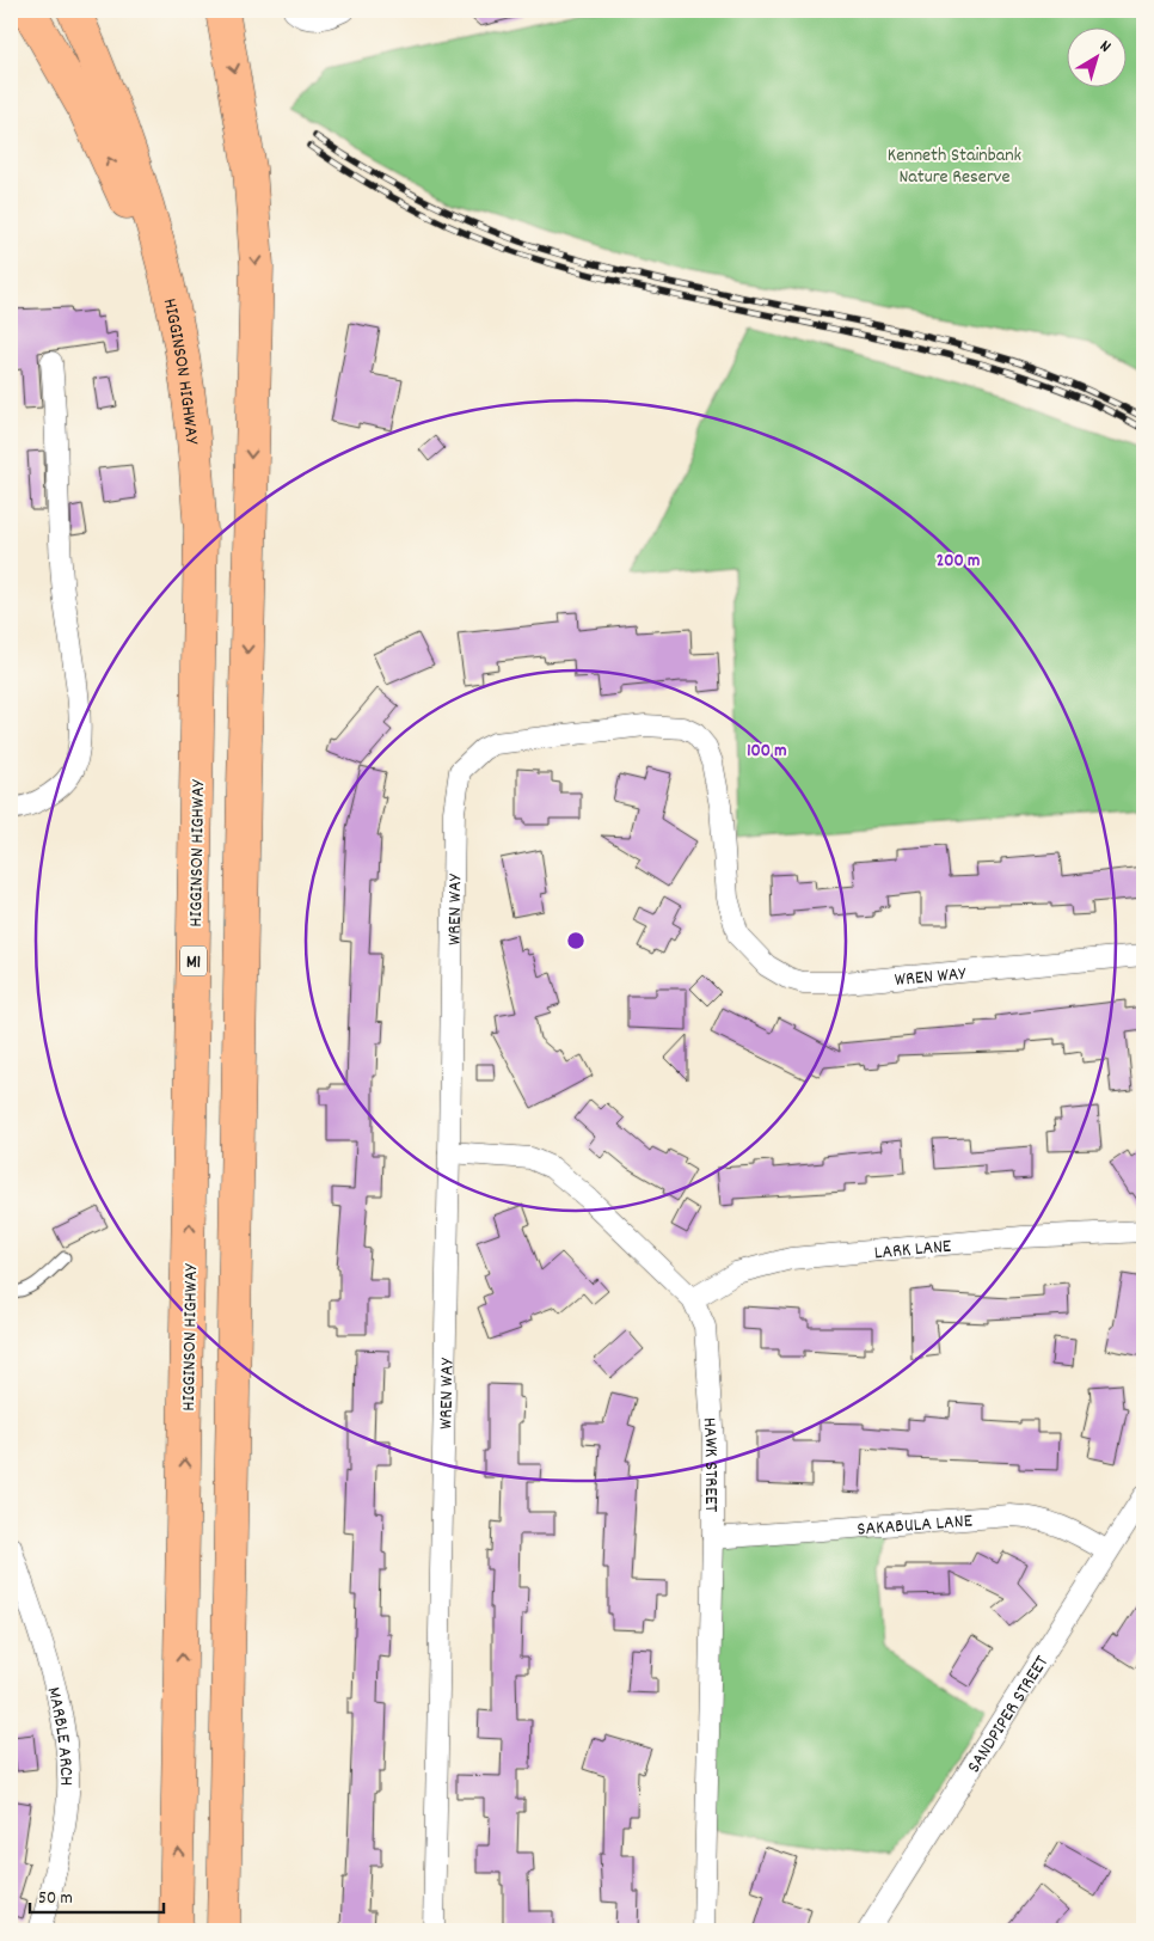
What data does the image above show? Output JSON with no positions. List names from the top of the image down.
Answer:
{
  "streets": {
    "highway": ["HIGGINSON HIGHWAY", "M1"],
    "street": [
      "WREN WAY",
      "LARK LANE",
      "HAWK STREET",
      "SAKABULA LANE",
      "SANDPIPER STREET",
      "MARBLE ARCH"
    ]
  },
  "crossings": [
    ["WREN WAY", "HAWK STREET"],
    ["LARK LANE", "HAWK STREET"],
    ["HAWK STREET", "SAKABULA LANE"],
    ["SAKABULA LANE", "SANDPIPER STREET"]
  ],
  "parks": ["Kenneth Stainbank Nature Reserve"],
  "scale_bar": "50 m",
  "north": "top right",
  "rings": ["200 m", "100 m"]
}
